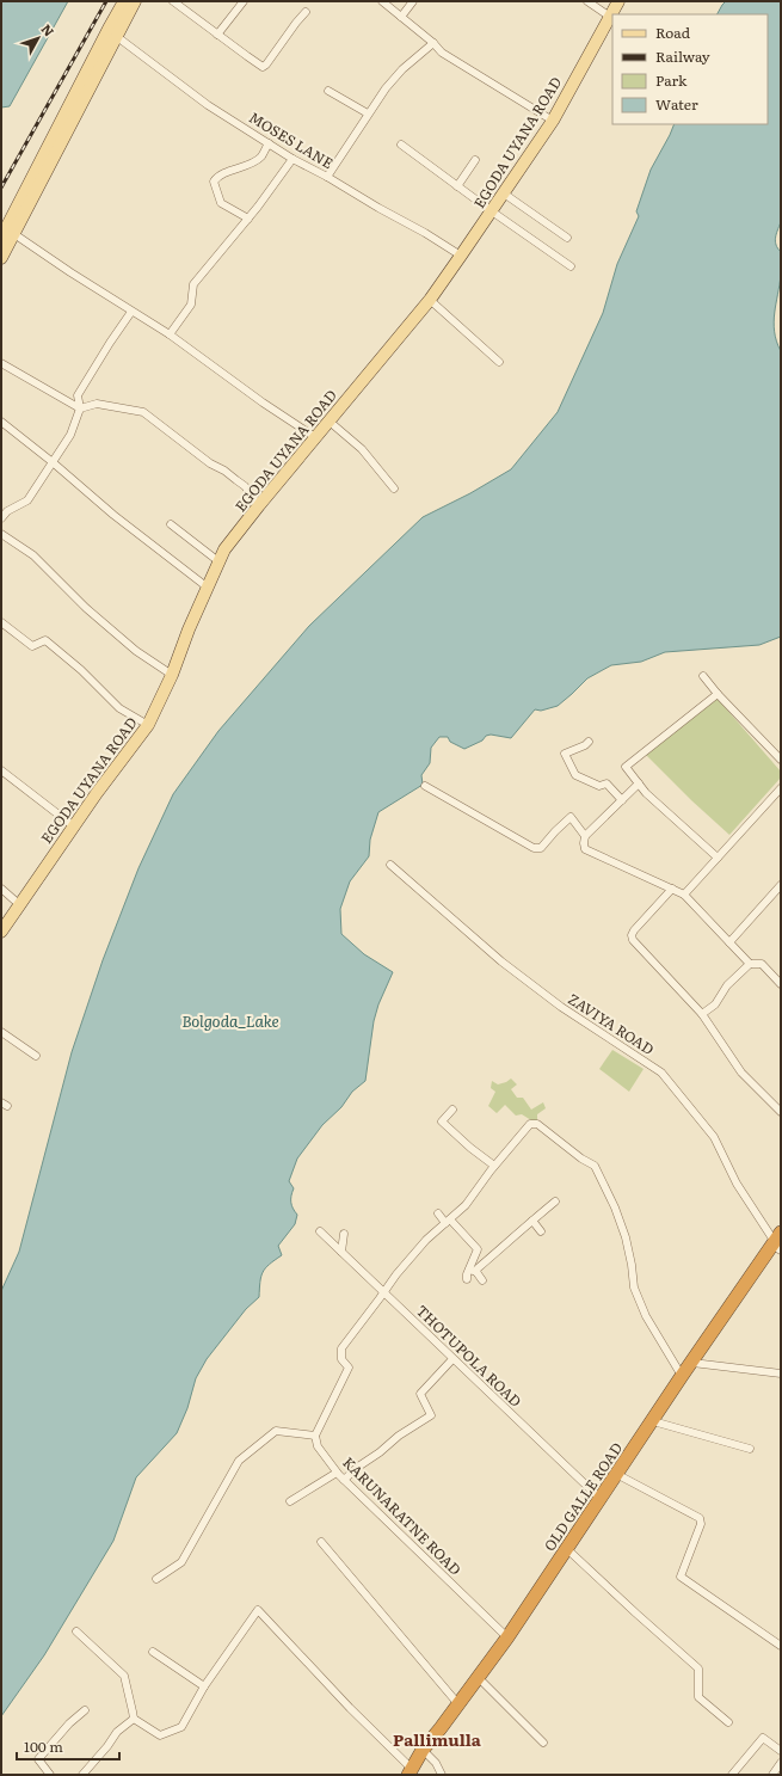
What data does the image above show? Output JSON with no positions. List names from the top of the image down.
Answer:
{
  "streets": {
    "highway": ["OLD GALLE ROAD"],
    "main road": ["EGODA UYANA ROAD"],
    "street": [
      "MOSES LANE",
      "ZAVIYA ROAD",
      "THOTUPOLA ROAD",
      "KARUNARATNE ROAD"
    ]
  },
  "crossings": [
    ["MOSES LANE", "EGODA UYANA ROAD"],
    ["ZAVIYA ROAD", "OLD GALLE ROAD"],
    ["THOTUPOLA ROAD", "OLD GALLE ROAD"],
    ["OLD GALLE ROAD", "KARUNARATNE ROAD"]
  ],
  "districts": ["Pallimulla"],
  "water": ["Bolgoda_Lake"],
  "legend": [
    "Road",
    "Railway",
    "Park",
    "Water"
  ],
  "scale_bar": "100 m",
  "north": "top right"
}
